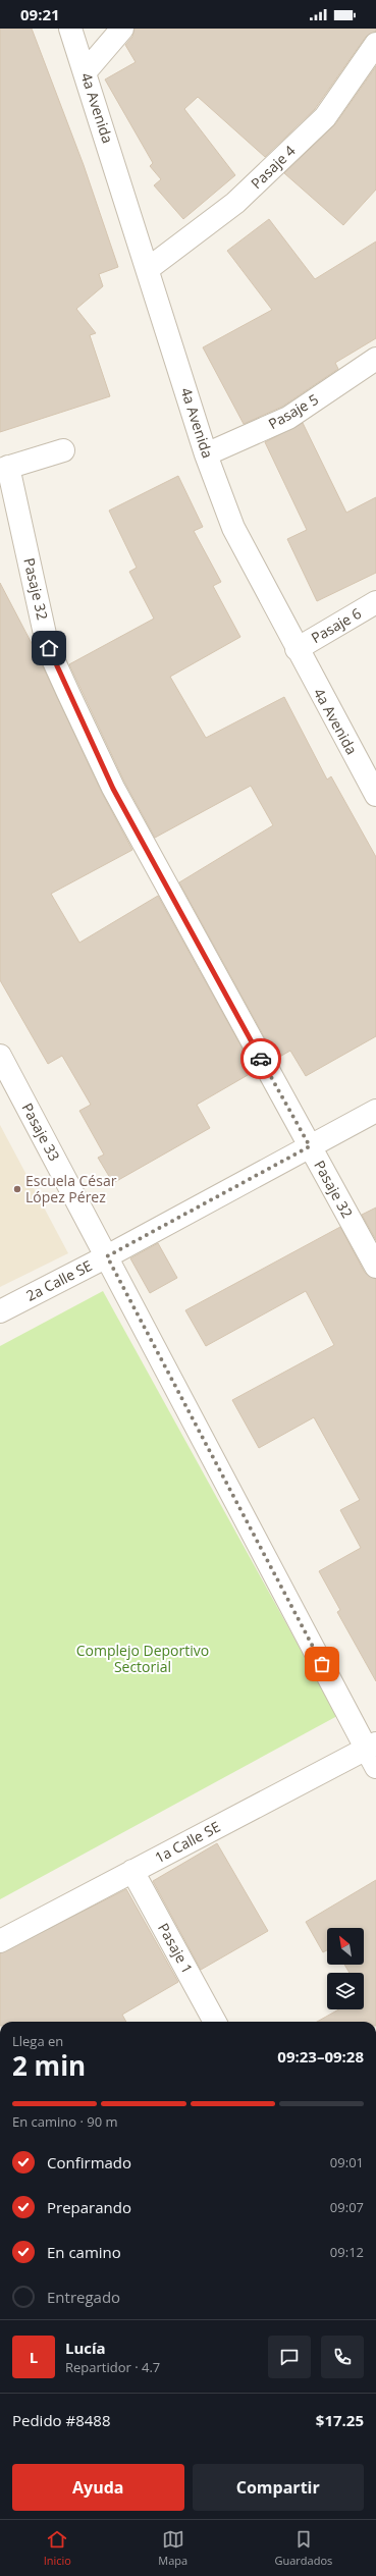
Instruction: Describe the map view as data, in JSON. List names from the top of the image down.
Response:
{
  "streets": {
    "street": [
      "4a Avenida",
      "Pasaje 4",
      "Pasaje 5",
      "Pasaje 32",
      "Pasaje 6",
      "Pasaje 33",
      "2a Calle SE",
      "1a Calle SE",
      "Pasaje 1"
    ]
  },
  "crossings": [
    ["4a Avenida", "Pasaje 4"],
    ["4a Avenida", "Pasaje 5"],
    ["4a Avenida", "Pasaje 6"],
    ["Pasaje 32", "2a Calle SE"],
    ["Pasaje 33", "2a Calle SE"],
    ["Pasaje 33", "1a Calle SE"],
    ["1a Calle SE", "Pasaje 1"]
  ],
  "parks": ["Complejo Deportivo Sectorial"],
  "places": ["Escuela César López Pérez"],
  "north": "top left",
  "page": {
    "status": "09:21",
    "heading": ["2 min", "Llega en", "09:23–09:28"],
    "panel": [
      "Lucía",
      "Repartidor · 4.7",
      "Pedido #8488",
      "$17.25"
    ],
    "bar": "En camino · 90 m",
    "list": [
      ["Confirmado", "09:01"],
      ["Preparando", "09:07"],
      ["En camino", "09:12"],
      "Entregado"
    ],
    "round": "L",
    "buttons": ["Ayuda", "Compartir"],
    "tabs": ["Inicio", "Mapa", "Guardados"]
  }
}
